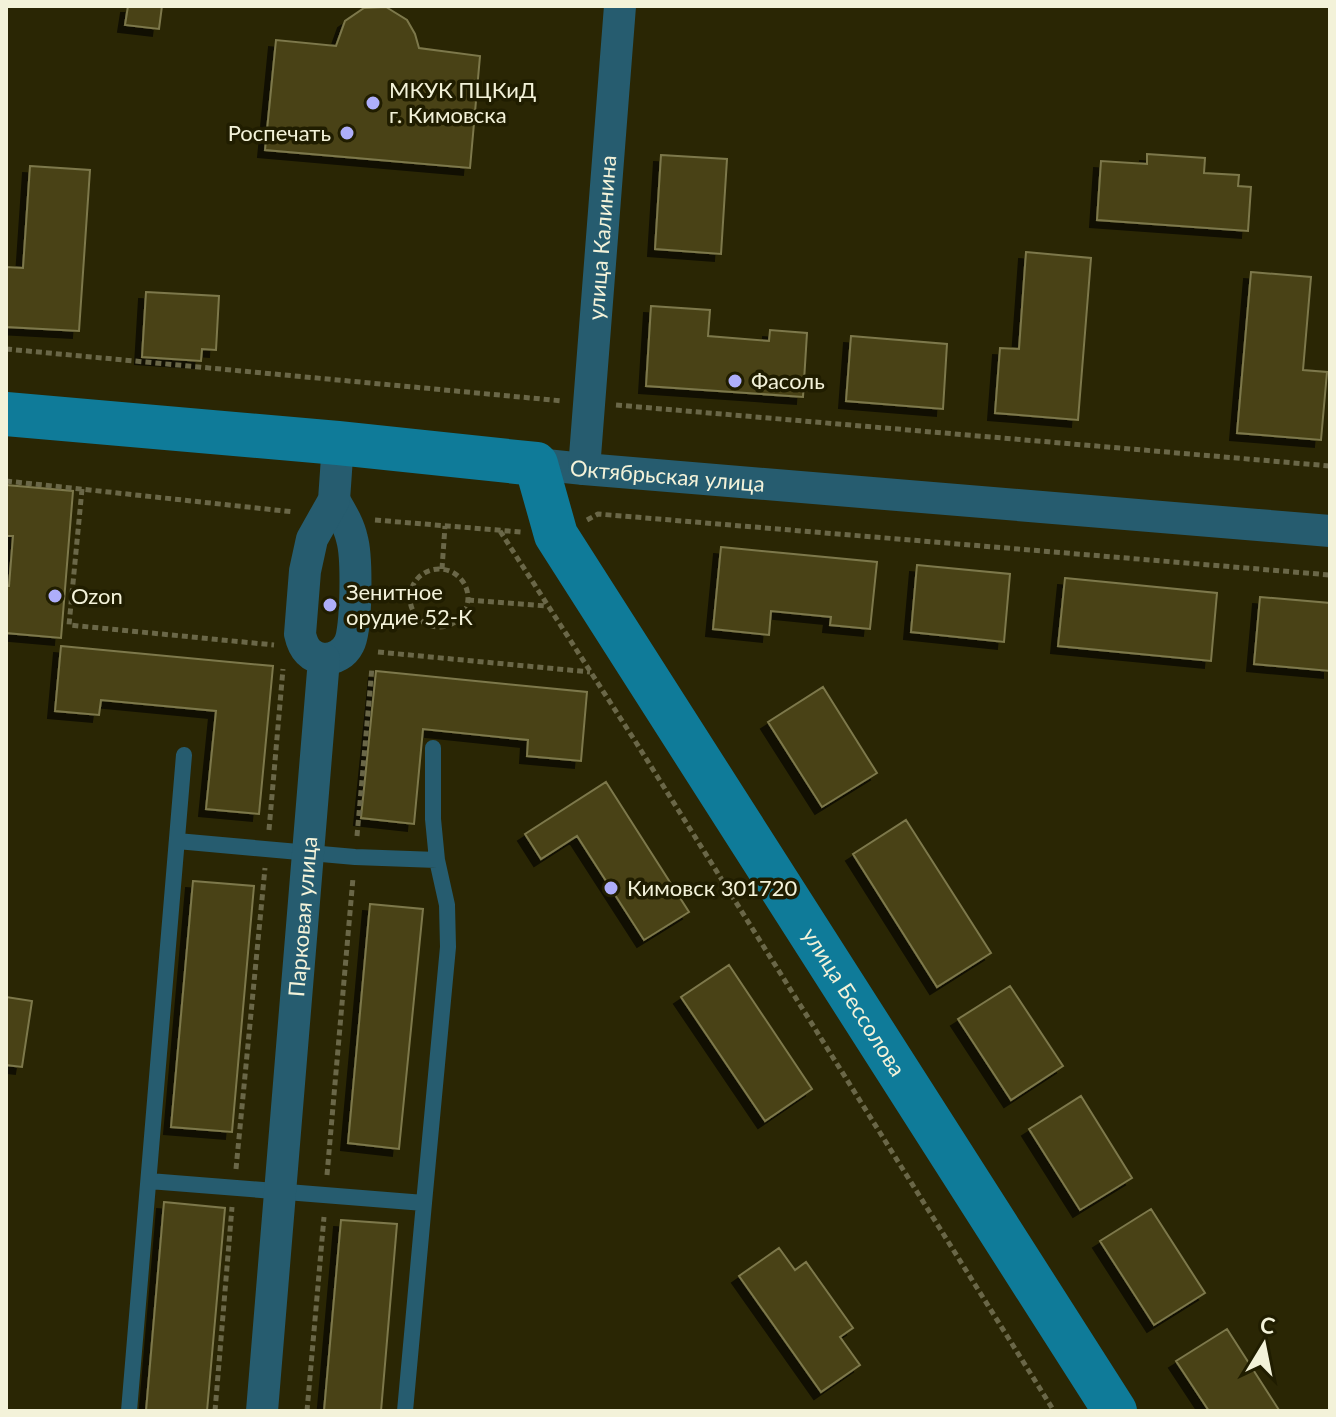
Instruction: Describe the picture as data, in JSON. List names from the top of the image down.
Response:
{
  "streets": {
    "main road": ["Октябрьская улица", "улица Бессолова"],
    "street": ["улица Калинина", "Парковая улица"]
  },
  "crossings": [
    ["улица Калинина", "Октябрьская улица"],
    ["Октябрьская улица", "улица Бессолова"]
  ],
  "places": [
    "МКУК ПЦКиД г. Кимовска",
    "Роспечать",
    "Фасоль",
    "Ozon",
    "Зенитное орудие 52-К",
    "Кимовск 301720"
  ],
  "north": "top"
}
